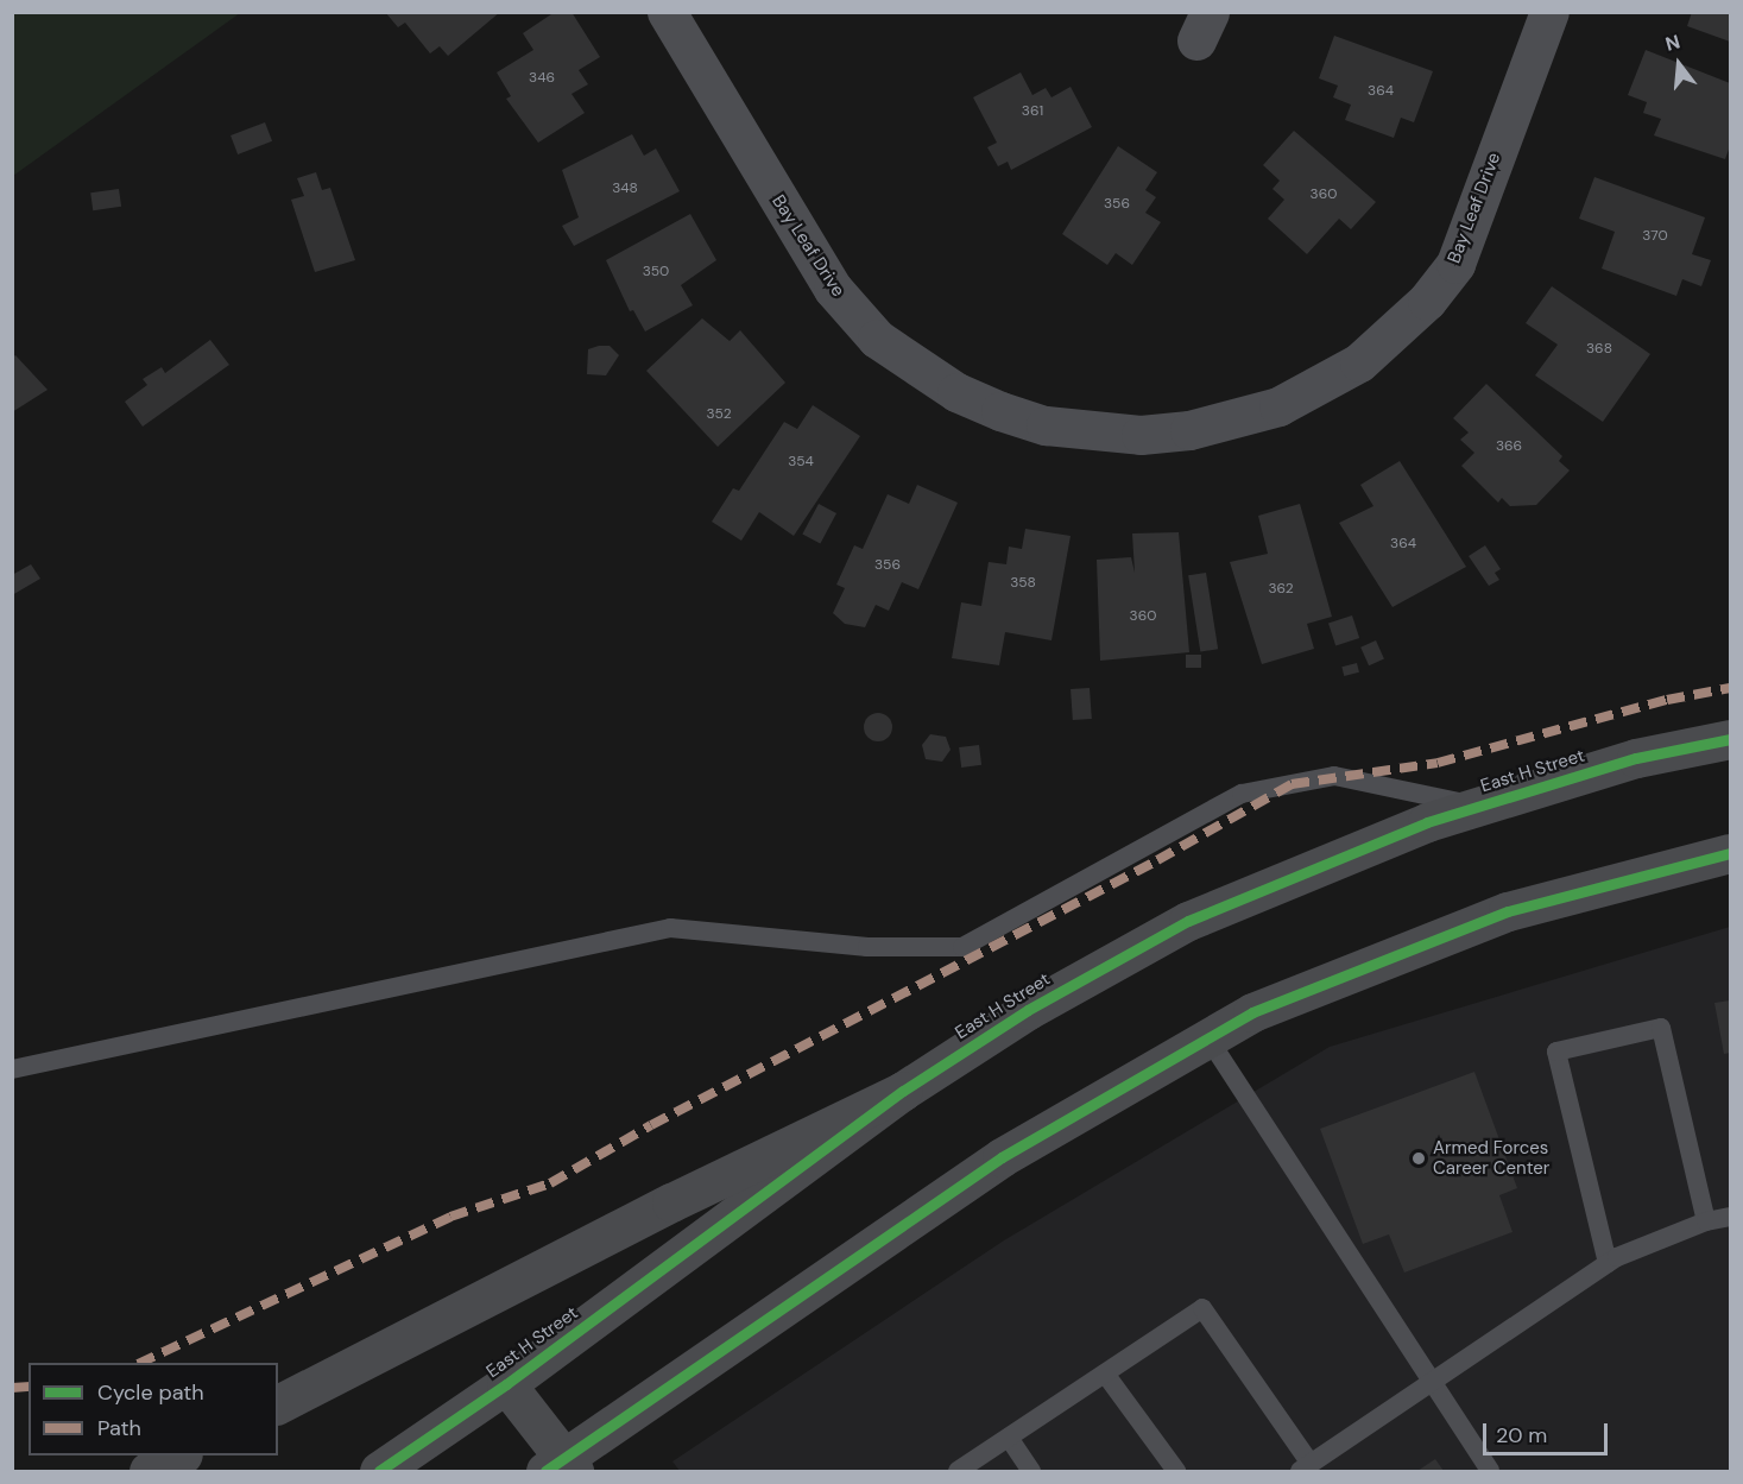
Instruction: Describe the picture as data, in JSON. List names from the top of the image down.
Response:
{
  "streets": {
    "main road": ["East H Street"],
    "street": ["Bay Leaf Drive"]
  },
  "places": ["Armed Forces Career Center"],
  "house_numbers": [
    "346",
    "364",
    "361",
    "348",
    "360",
    "356",
    "370",
    "350",
    "368",
    "352",
    "366",
    "354",
    "364",
    "356",
    "358",
    "362",
    "360"
  ],
  "legend": ["Cycle path", "Path"],
  "scale_bar": "20 m",
  "north": "top"
}
